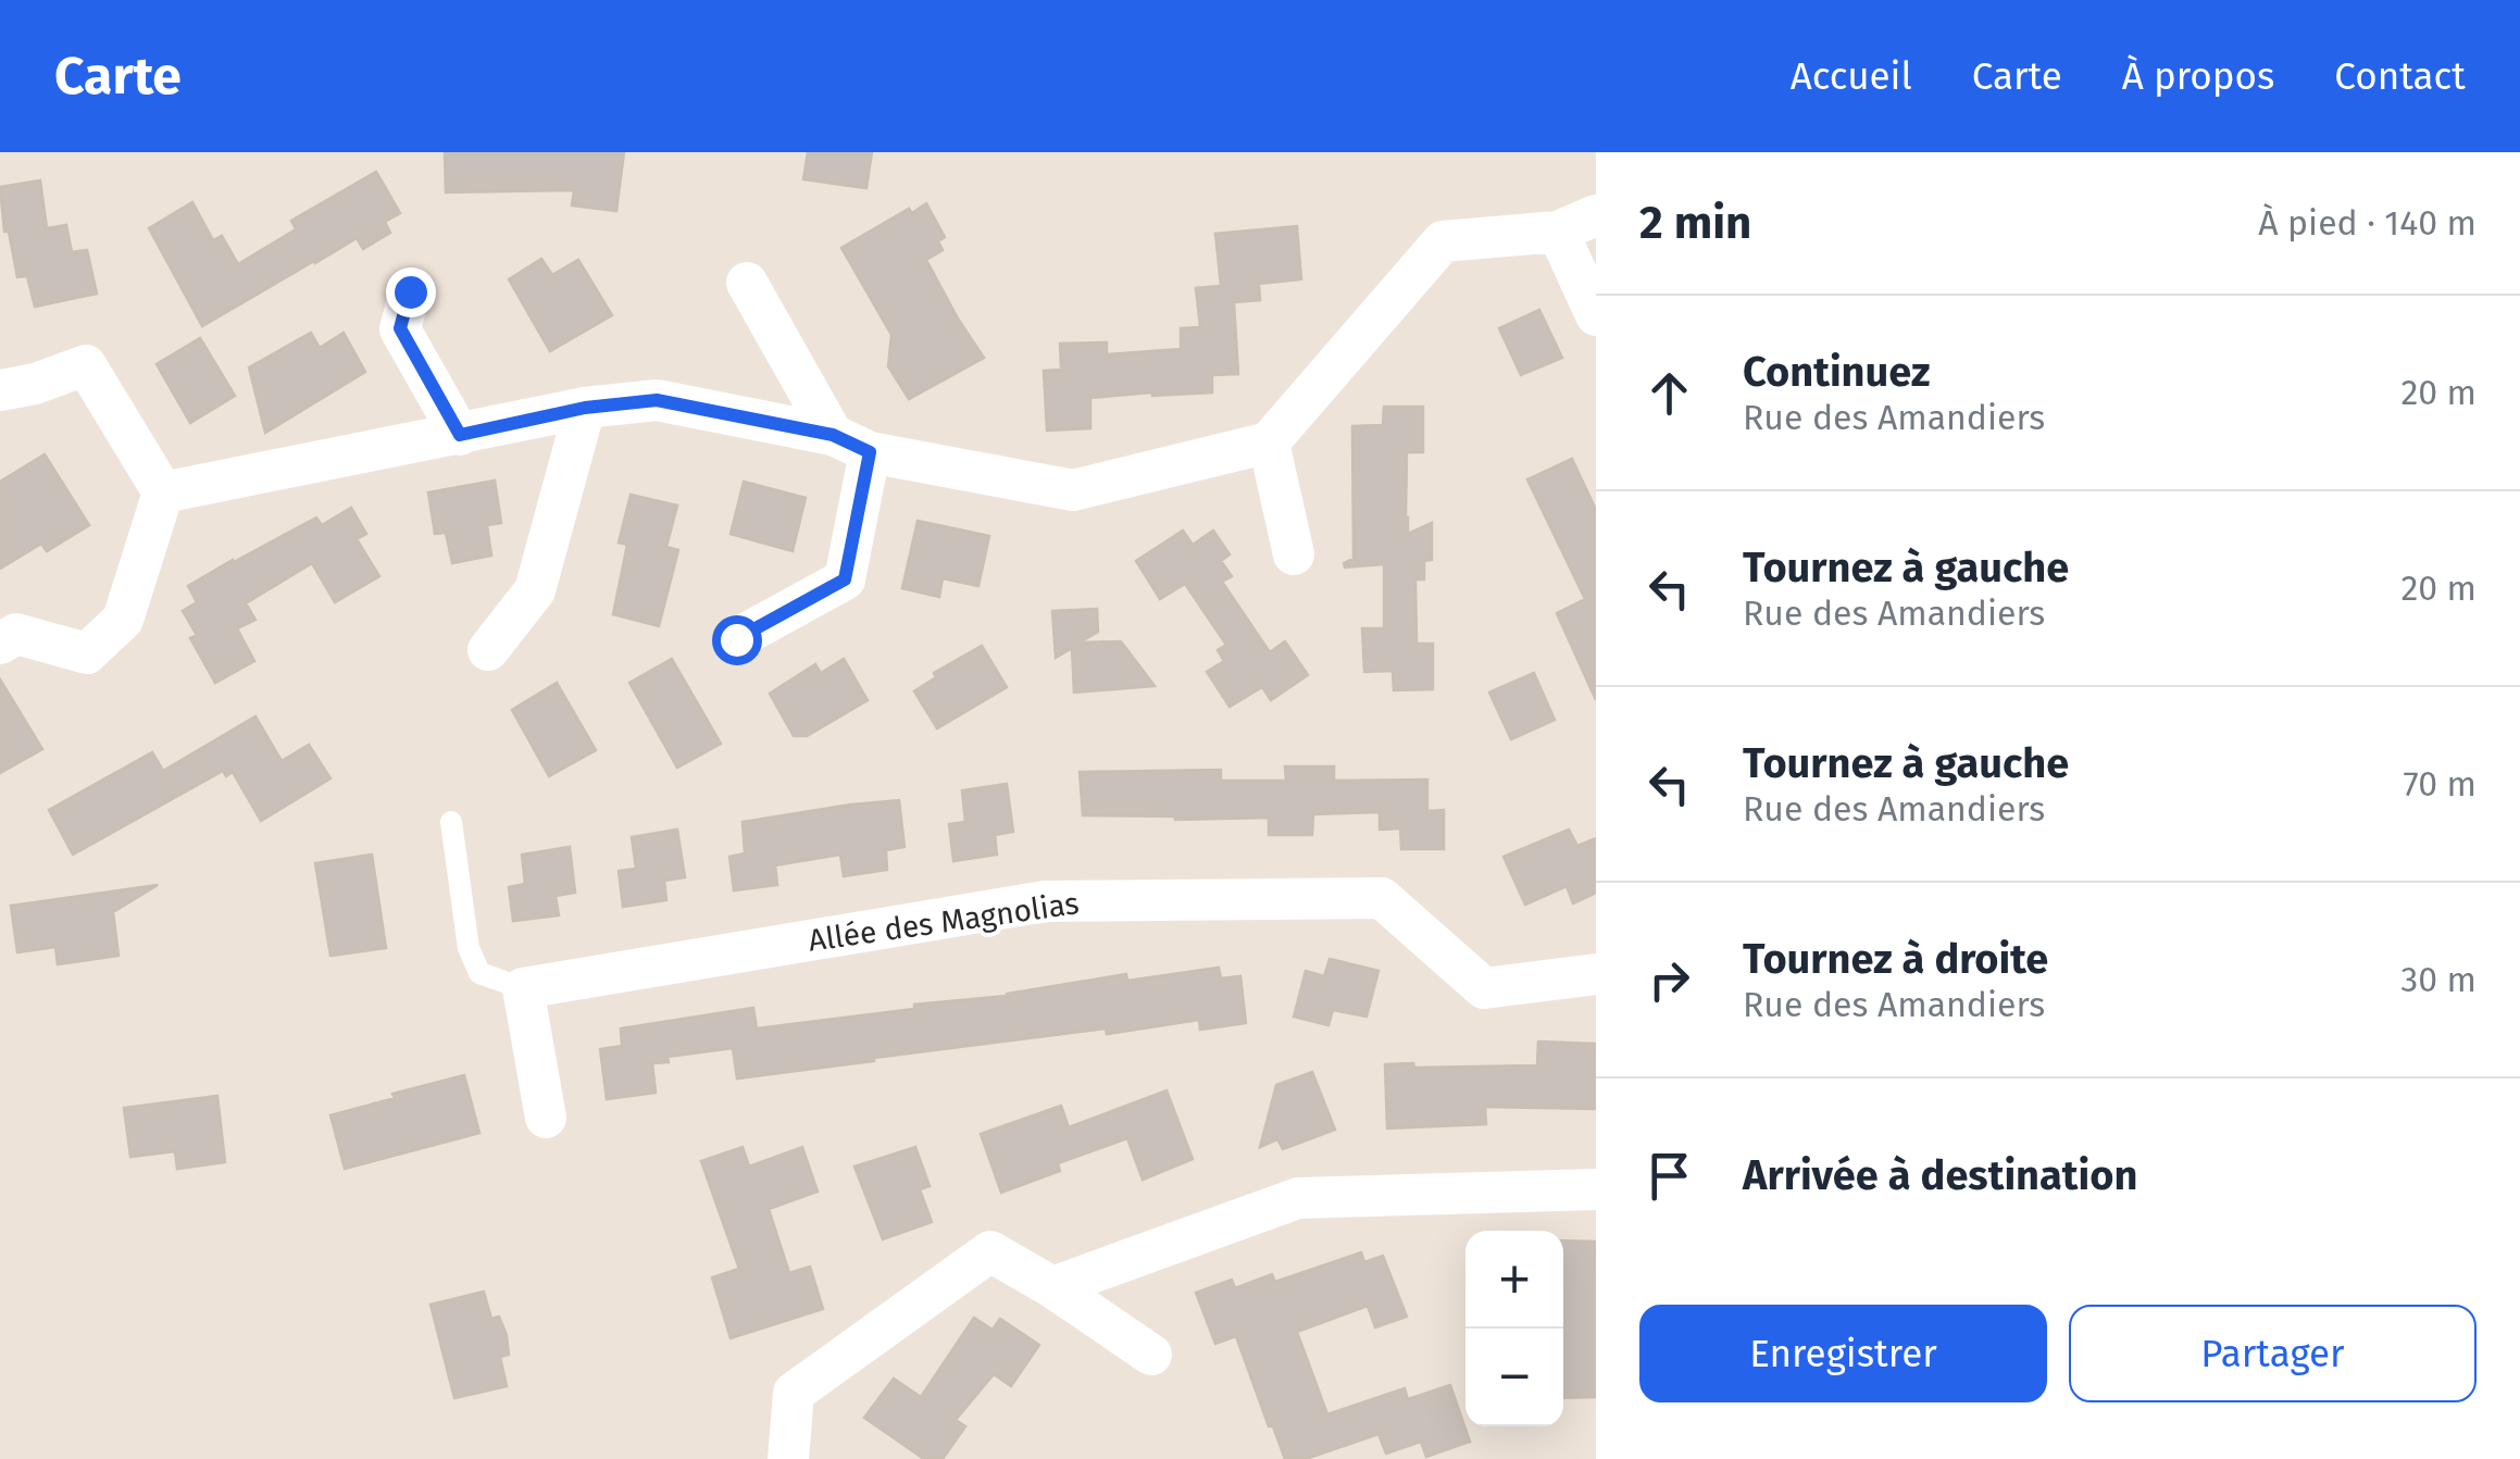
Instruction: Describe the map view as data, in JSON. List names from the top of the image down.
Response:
{
  "streets": {
    "street": ["Allée des Magnolias"]
  },
  "page": {
    "header": "Carte",
    "nav": [
      "Accueil",
      "Carte",
      "À propos",
      "Contact"
    ],
    "heading": ["2 min", "À pied · 140 m"],
    "list": [
      ["Continuez", "Rue des Amandiers", "20 m"],
      ["Tournez à gauche", "Rue des Amandiers", "20 m"],
      ["Tournez à gauche", "Rue des Amandiers", "70 m"],
      ["Tournez à droite", "Rue des Amandiers", "30 m"],
      "Arrivée à destination"
    ],
    "map_buttons": ["+", "−"],
    "buttons": ["Enregistrer", "Partager"]
  }
}
